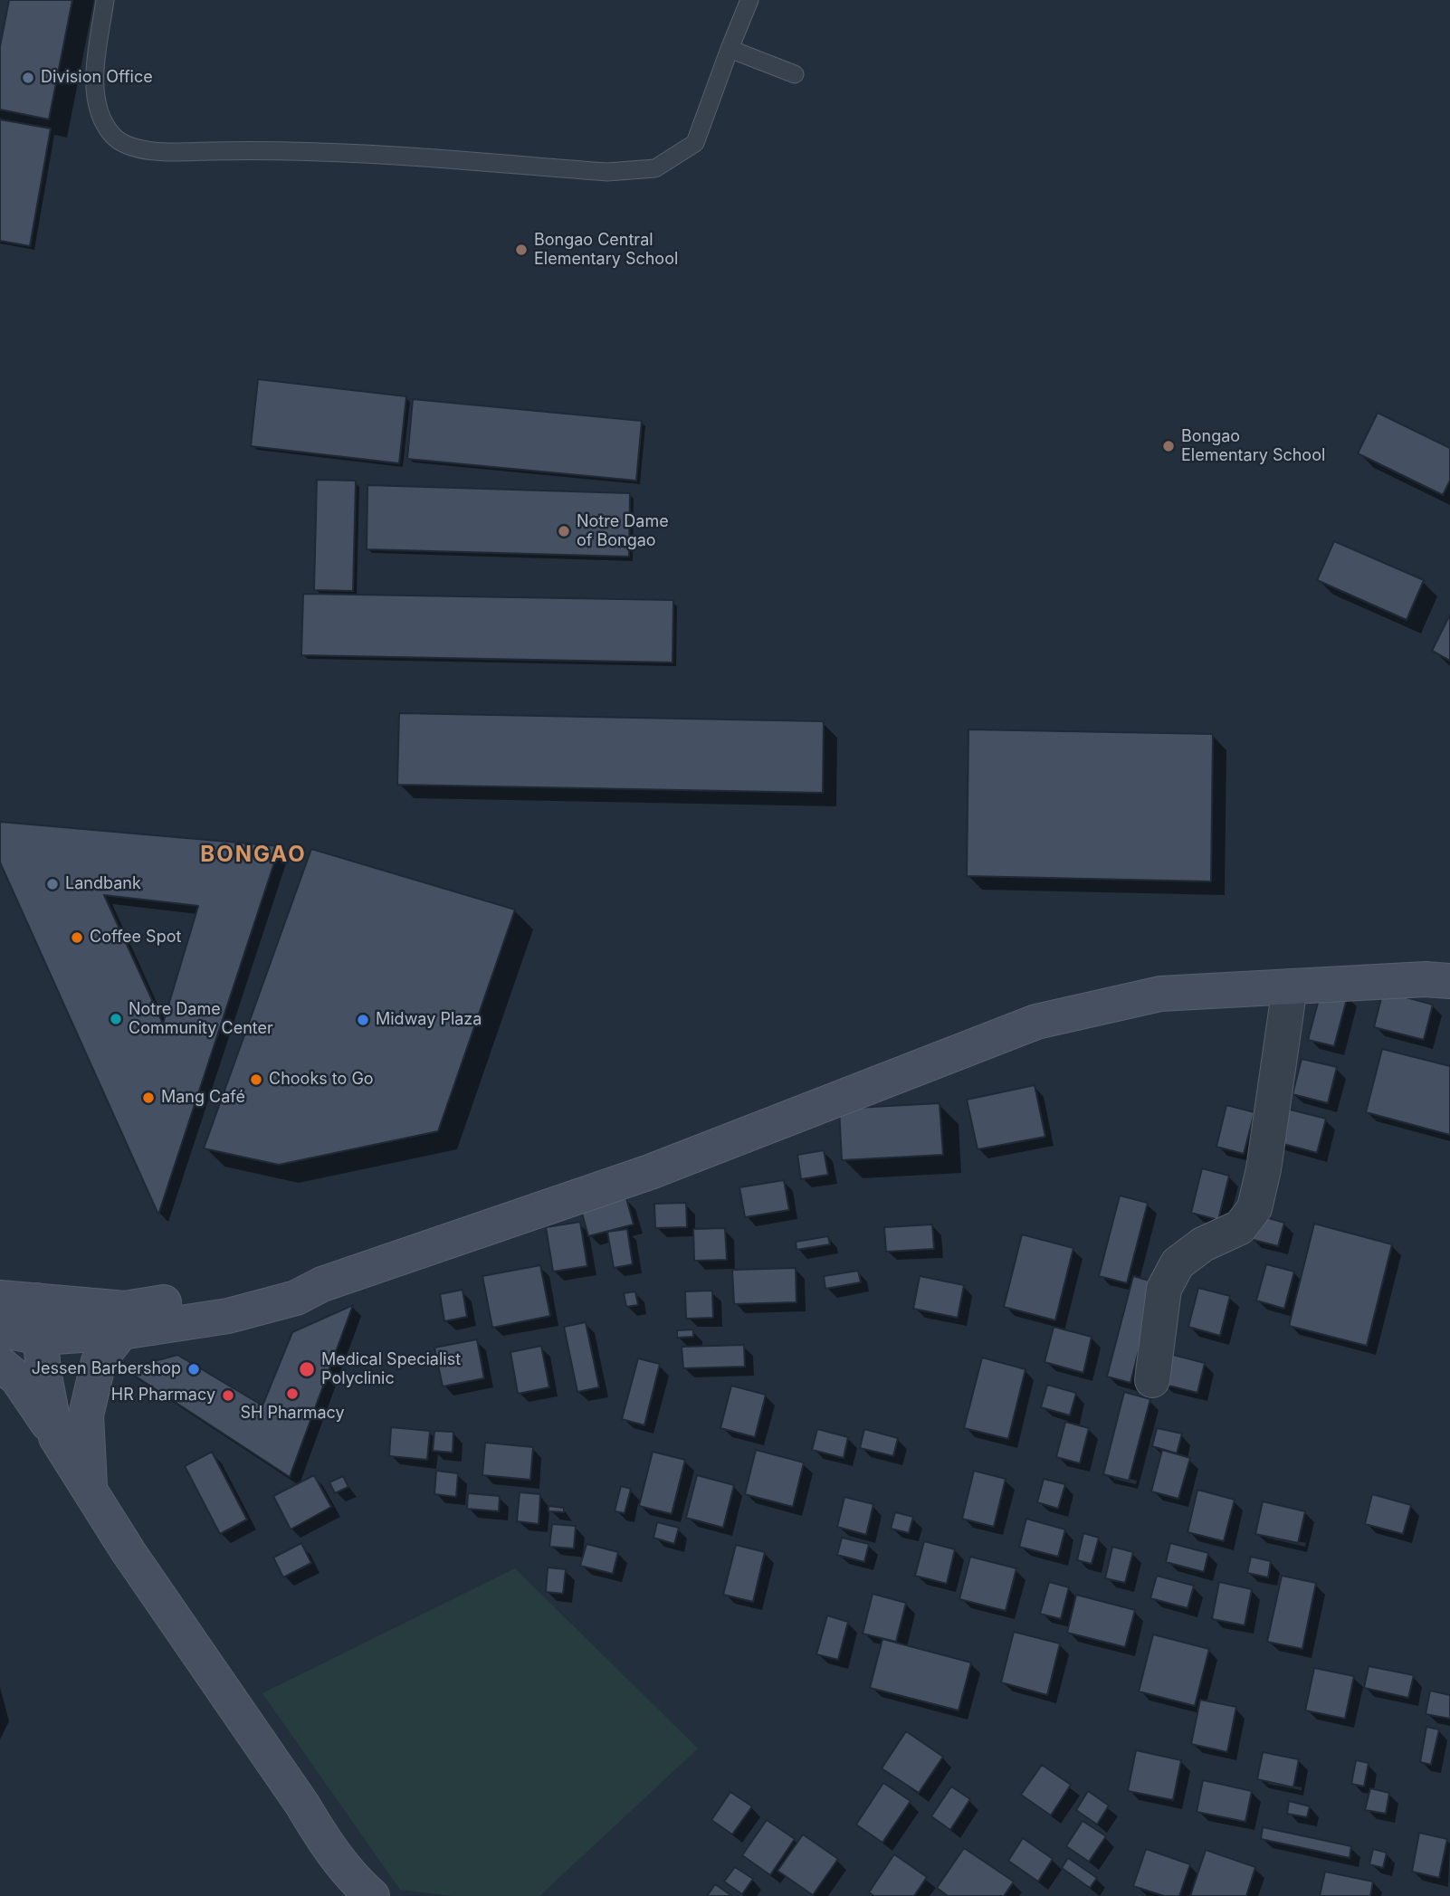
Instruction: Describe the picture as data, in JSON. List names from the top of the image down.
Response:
{
  "districts": ["BONGAO"],
  "places": [
    "Division Office",
    "Bongao Central Elementary School",
    "Bongao Elementary School",
    "Notre Dame of Bongao",
    "Landbank",
    "Coffee Spot",
    "Notre Dame Community Center",
    "Midway Plaza",
    "Chooks to Go",
    "Mang Café",
    "Jessen Barbershop",
    "Medical Specialist Polyclinic",
    "SH Pharmacy",
    "HR Pharmacy"
  ]
}
